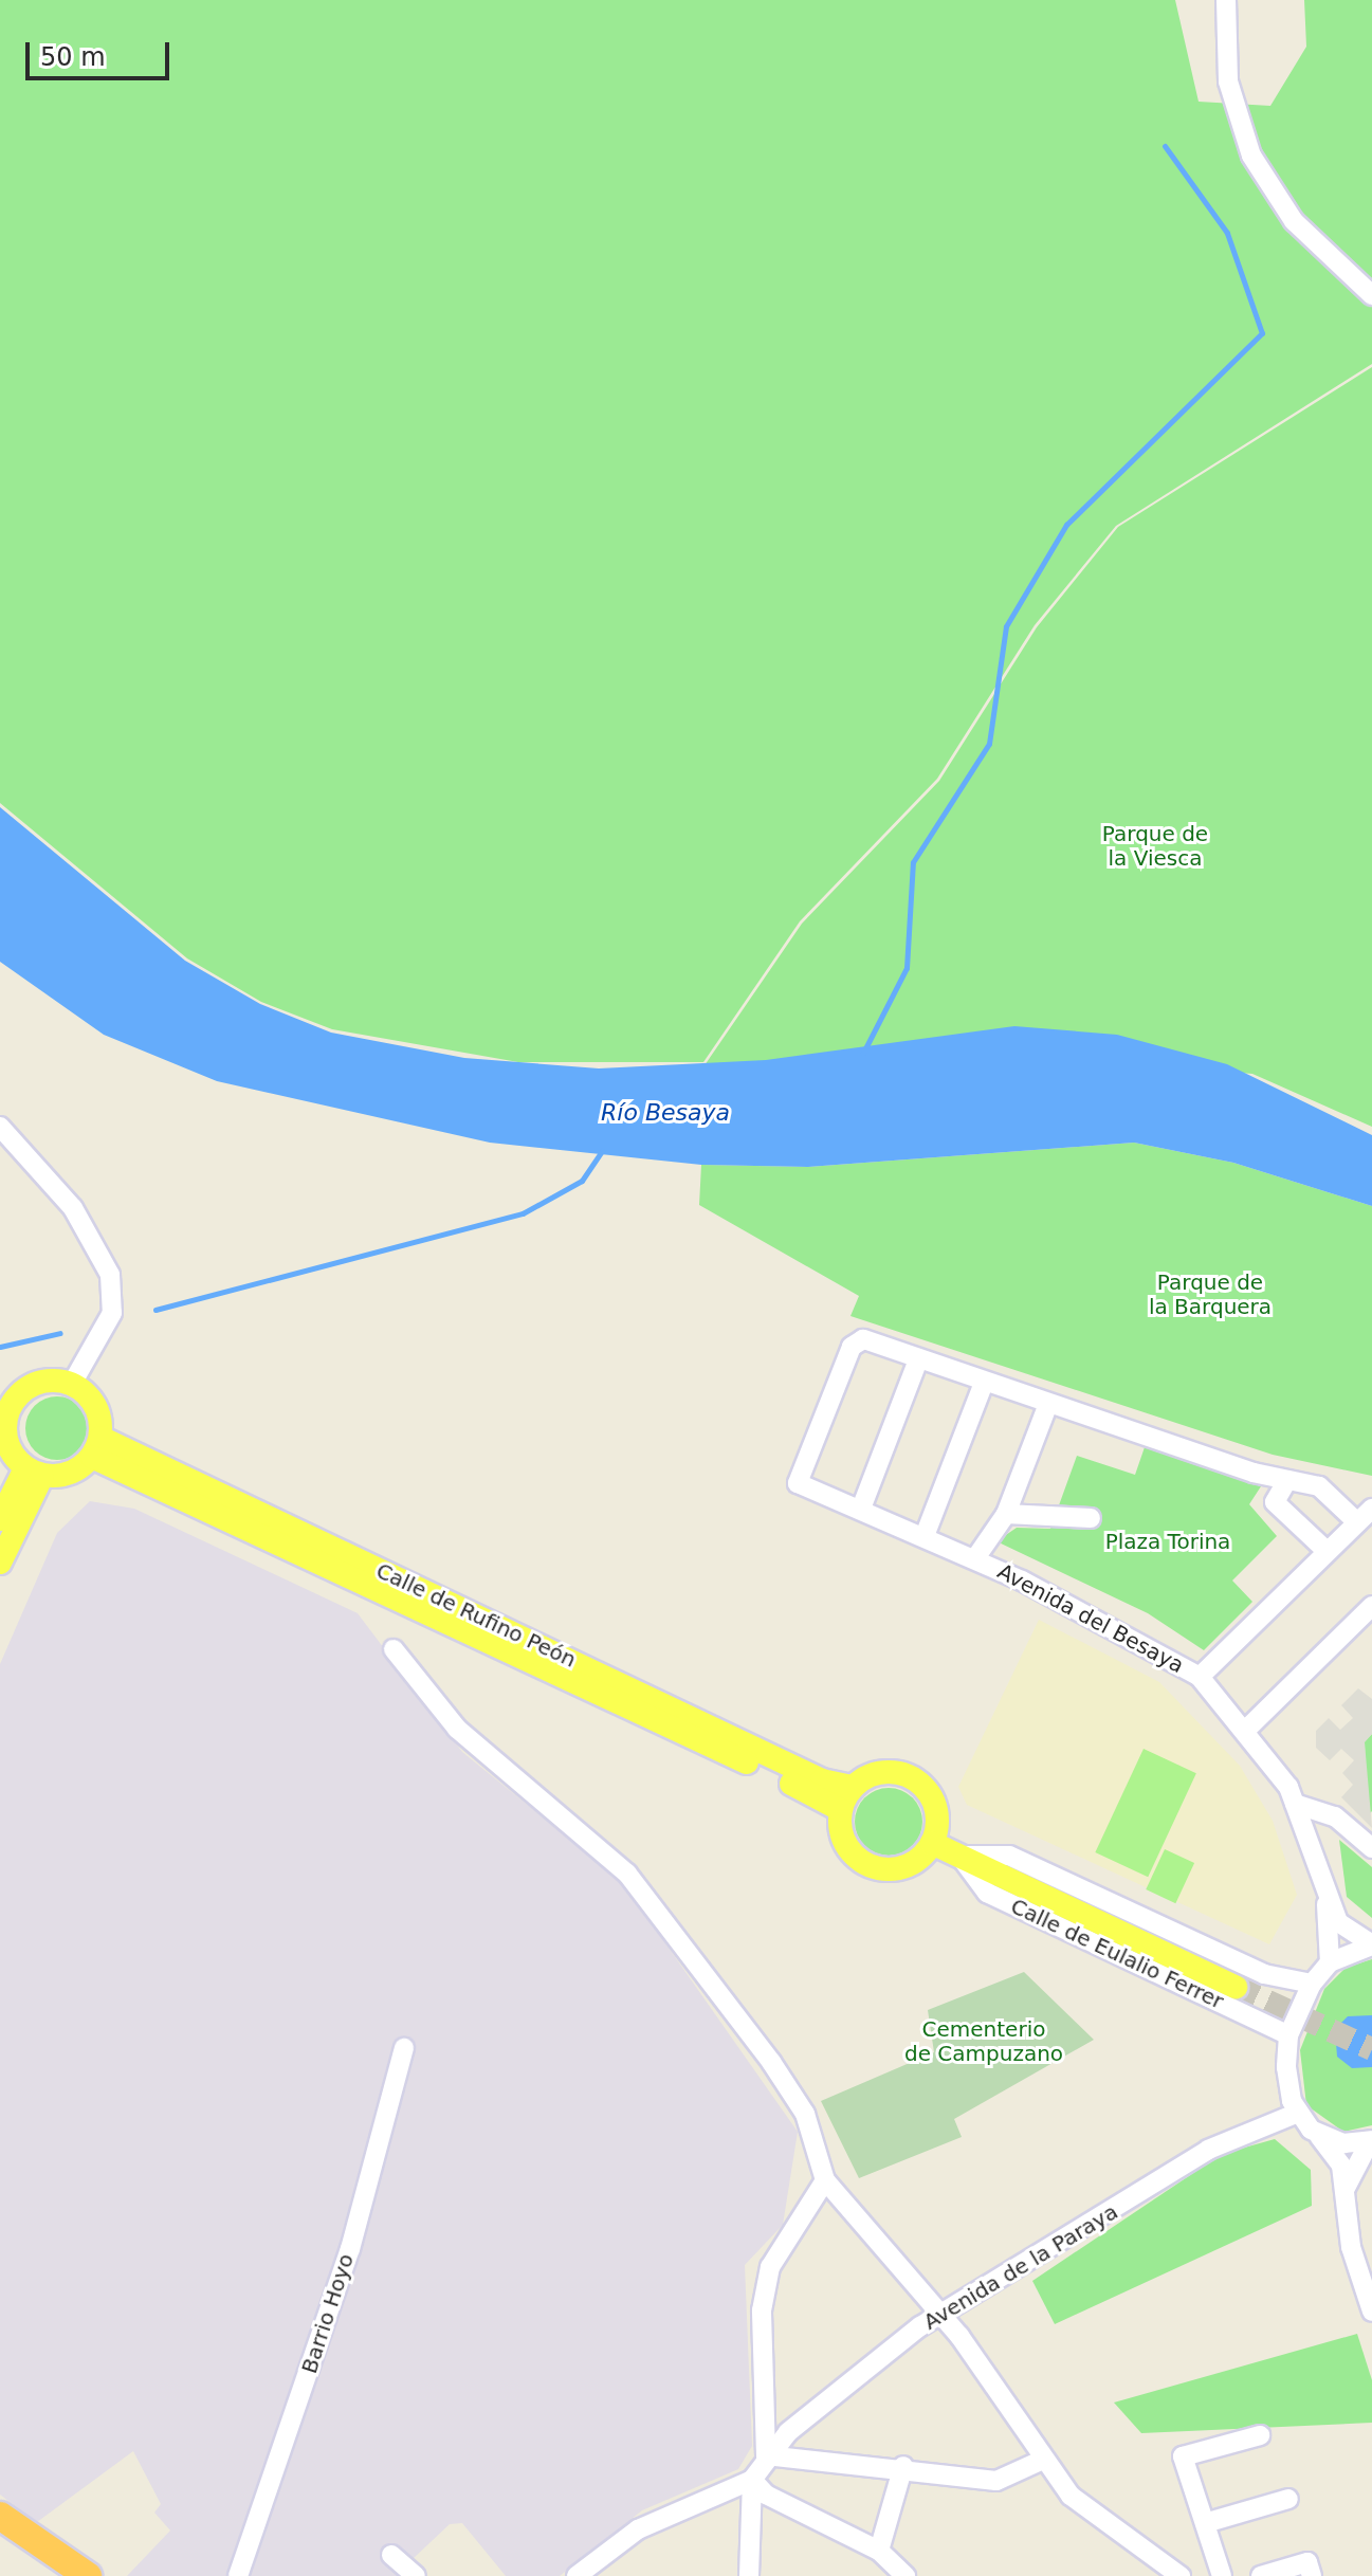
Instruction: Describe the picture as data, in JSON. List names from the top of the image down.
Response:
{
  "streets": {
    "main road": ["Calle de Rufino Peón", "Calle de Eulalio Ferrer"],
    "street": ["Avenida del Besaya", "Avenida de la Paraya", "Barrio Hoyo"]
  },
  "crossings": [
    ["Calle de Rufino Peón", "Calle de Eulalio Ferrer"]
  ],
  "water": ["Río Besaya"],
  "parks": [
    "Parque de la Viesca",
    "Parque de la Barquera",
    "Plaza Torina",
    "Cementerio de Campuzano"
  ],
  "scale_bar": "50 m"
}
